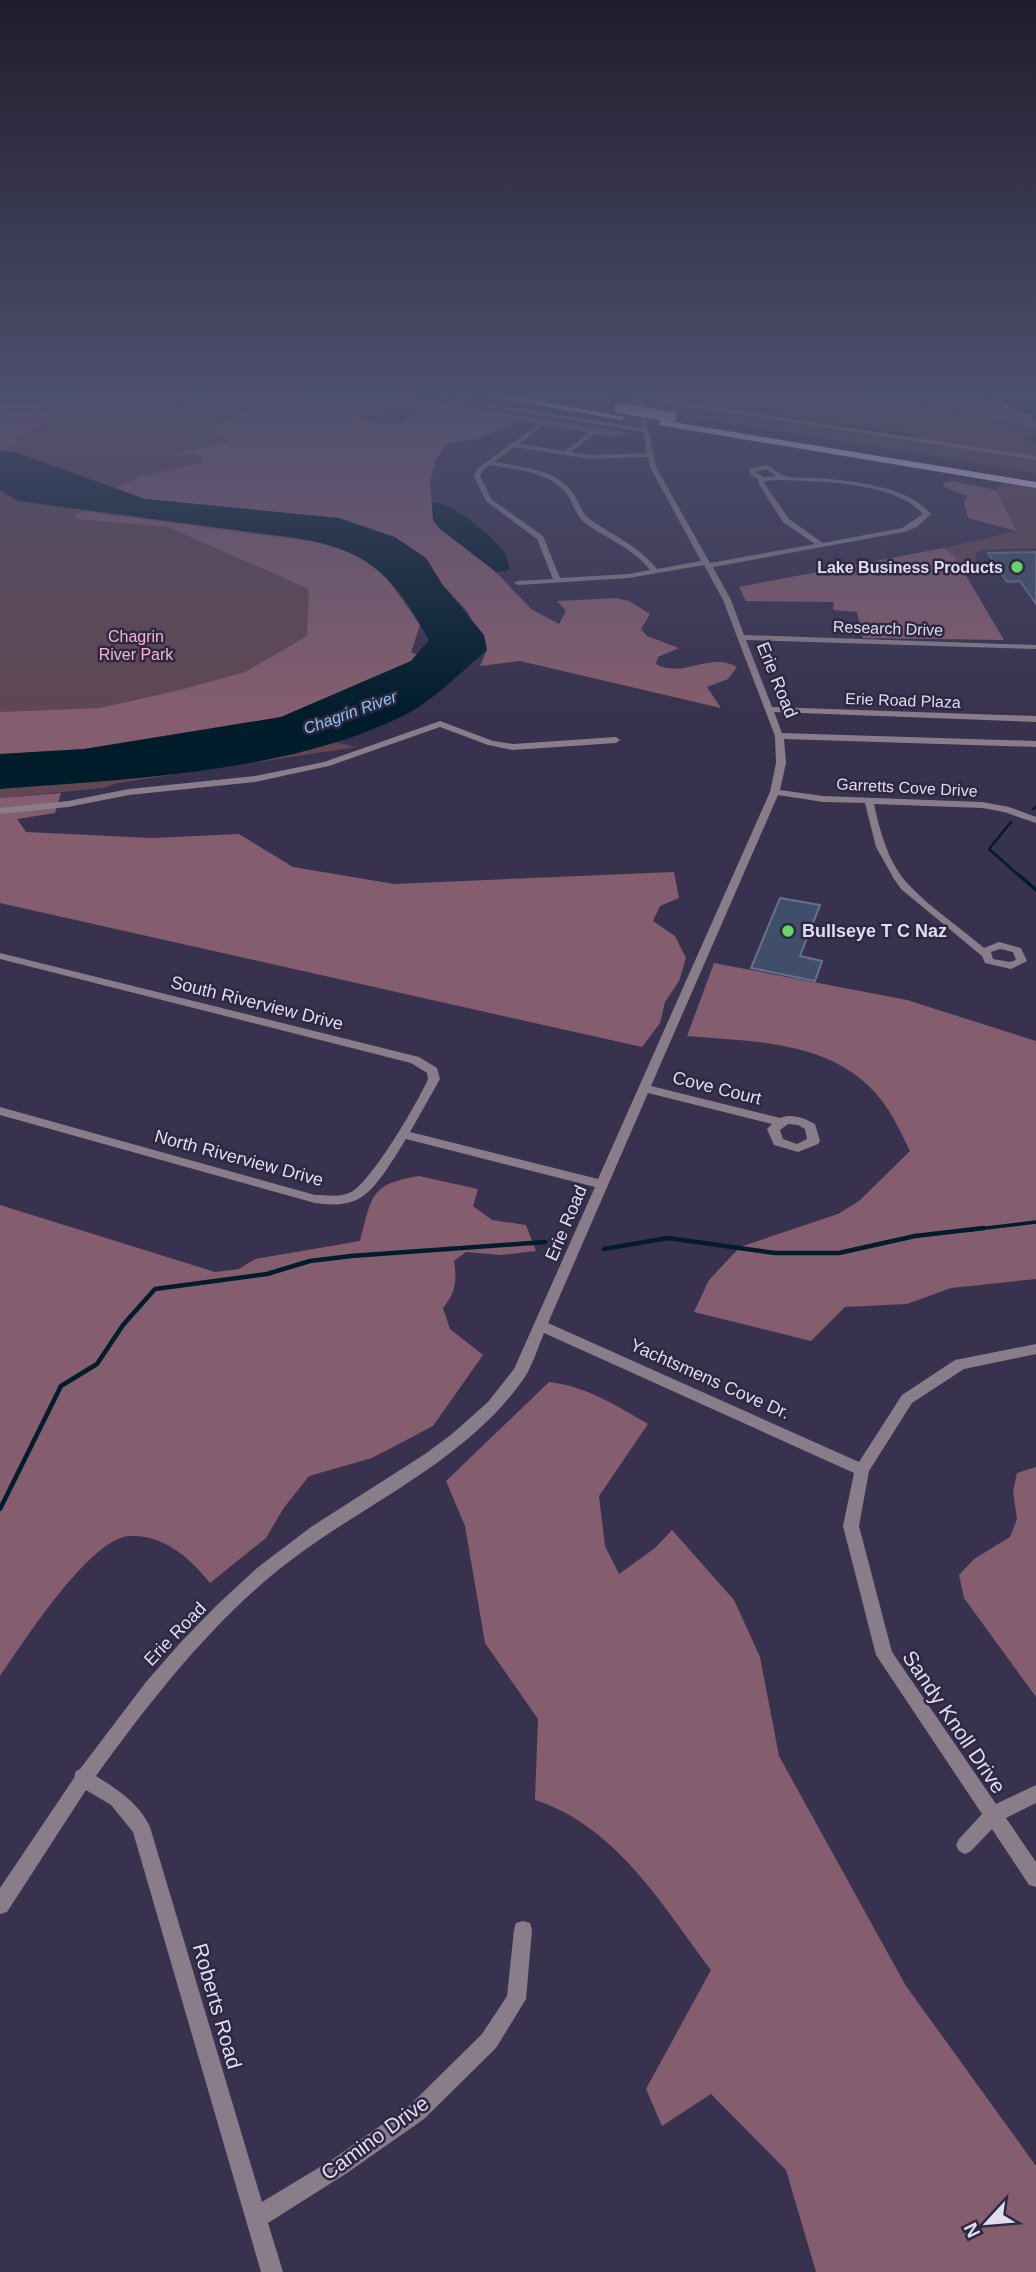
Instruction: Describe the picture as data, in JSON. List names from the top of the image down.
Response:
{
  "streets": {
    "street": [
      "Research Drive",
      "Erie Road",
      "Erie Road Plaza",
      "Garretts Cove Drive",
      "South Riverview Drive",
      "Cove Court",
      "North Riverview Drive",
      "Yachtsmens Cove Dr.",
      "Sandy Knoll Drive",
      "Roberts Road",
      "Camino Drive"
    ]
  },
  "crossings": [
    ["Research Drive", "Erie Road"],
    ["Erie Road", "Erie Road Plaza"],
    ["Erie Road", "Garretts Cove Drive"],
    ["Erie Road", "Cove Court"],
    ["Erie Road", "Yachtsmens Cove Dr."],
    ["Erie Road", "Roberts Road"],
    ["South Riverview Drive", "North Riverview Drive"],
    ["Yachtsmens Cove Dr.", "Sandy Knoll Drive"],
    ["Roberts Road", "Camino Drive"]
  ],
  "water": ["Chagrin River"],
  "parks": ["Chagrin River Park"],
  "places": ["Lake Business Products", "Bullseye T C Naz"],
  "north": "bottom left"
}
